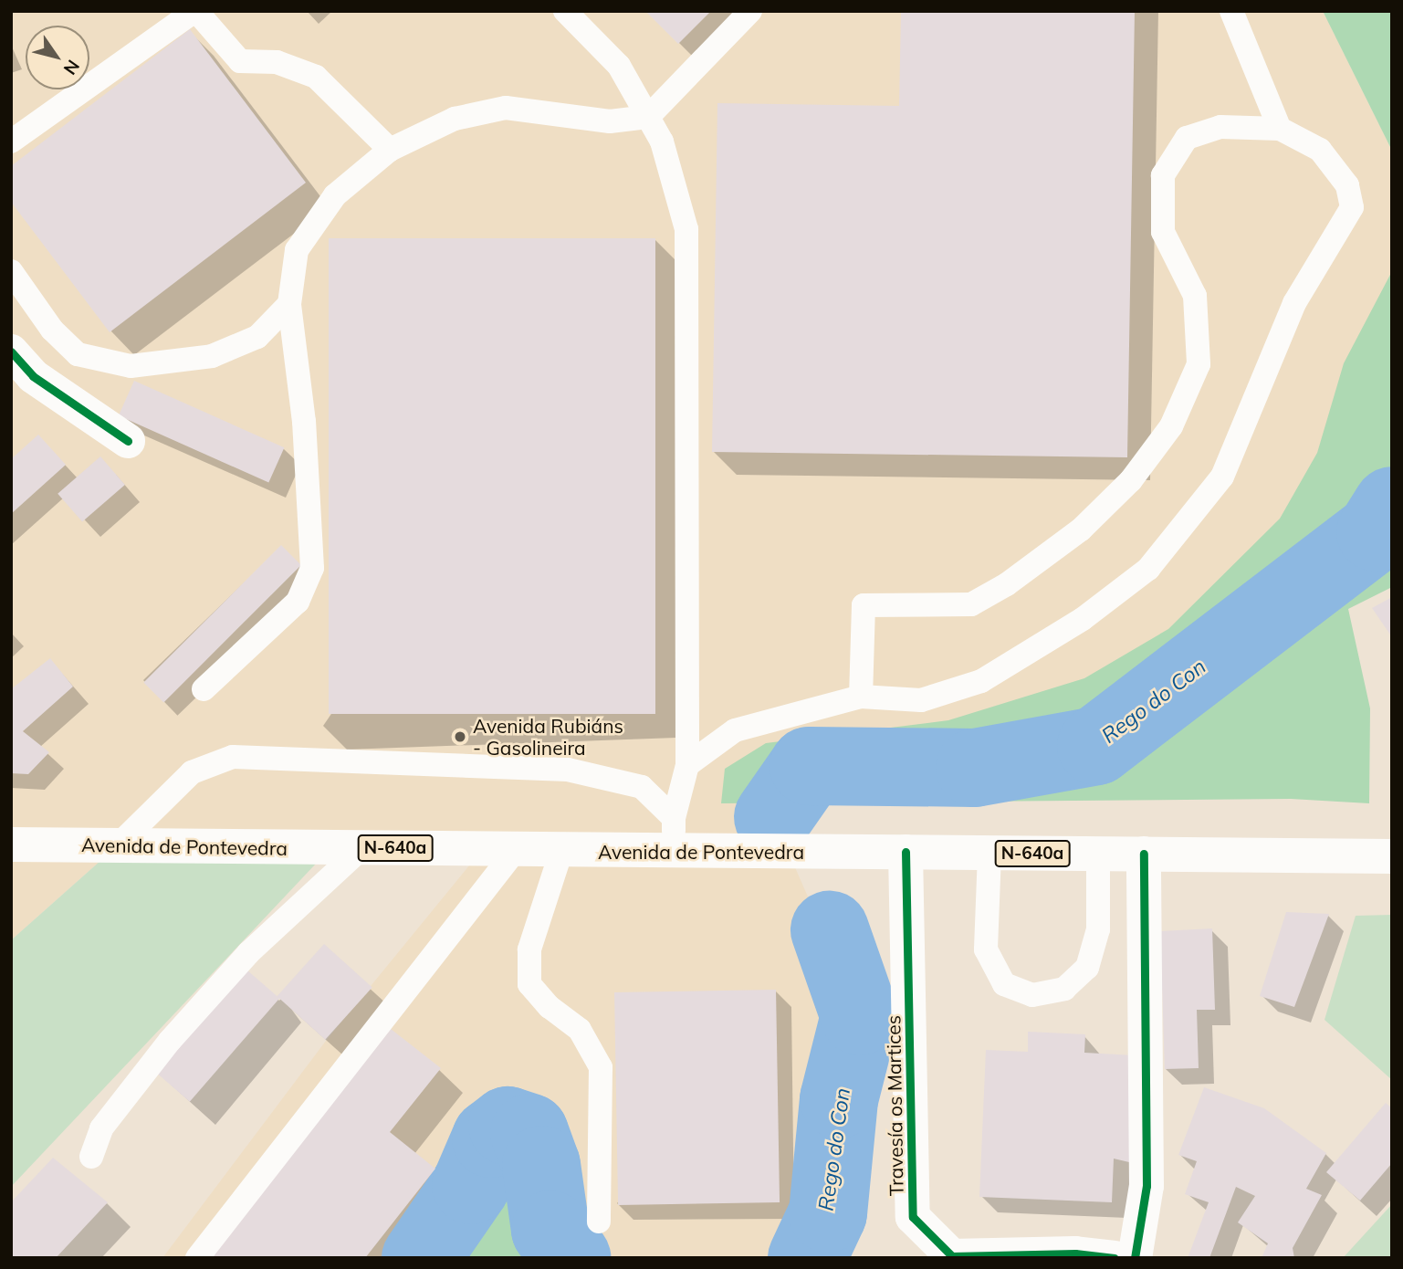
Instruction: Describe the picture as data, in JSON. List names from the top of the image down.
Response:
{
  "streets": {
    "main road": ["Avenida de Pontevedra", "N-640a", "Travesía os Martices"]
  },
  "crossings": [
    ["Avenida de Pontevedra", "Travesía os Martices"]
  ],
  "water": ["Rego do Con"],
  "places": ["Avenida Rubiáns - Gasolineira"],
  "north": "bottom right"
}
